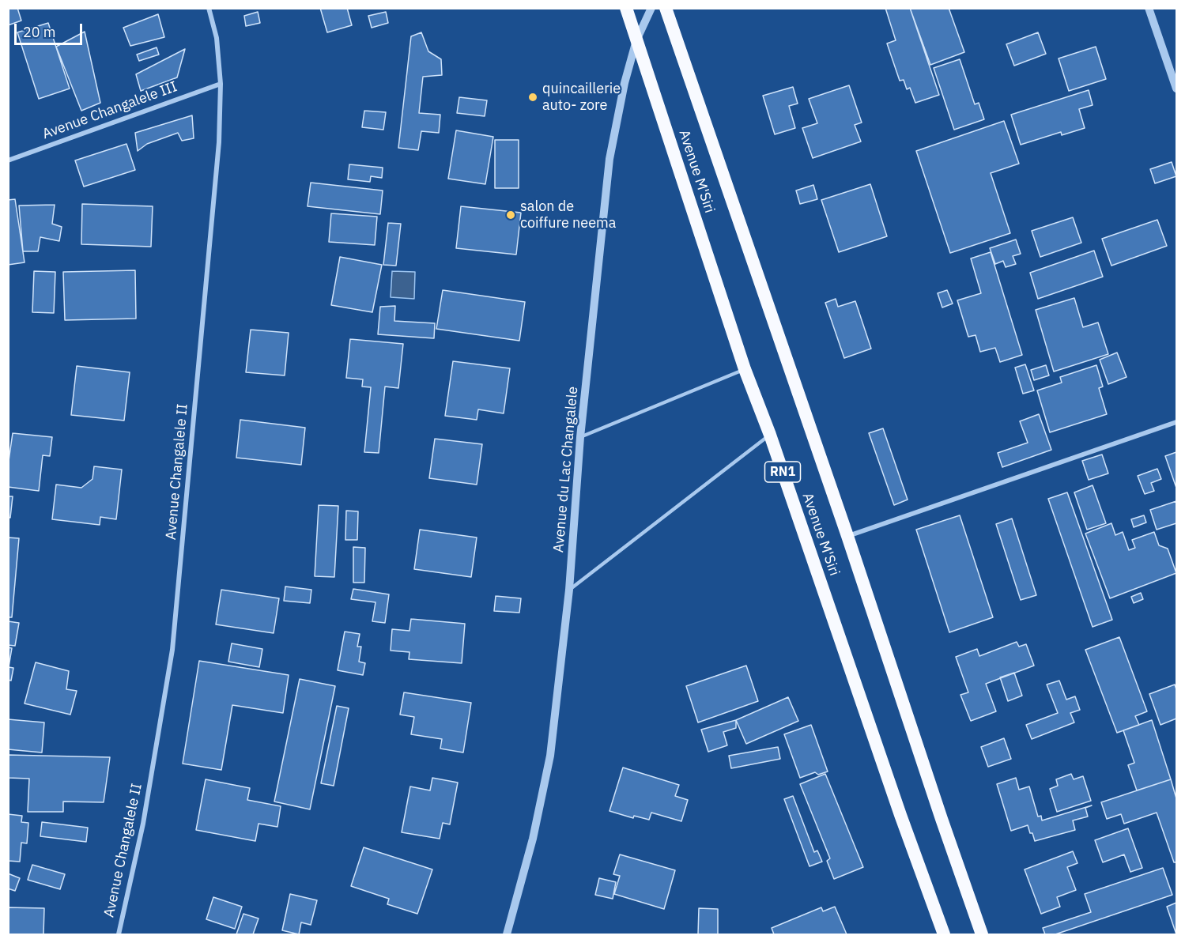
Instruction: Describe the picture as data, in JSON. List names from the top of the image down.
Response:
{
  "streets": {
    "highway": ["Avenue M'Siri", "RN1"],
    "street": ["Avenue Changalele III", "Avenue du Lac Changalele", "Avenue Changalele II"]
  },
  "crossings": [
    ["Avenue Changalele III", "Avenue Changalele II"],
    ["Avenue M'Siri", "Avenue du Lac Changalele"]
  ],
  "places": ["quincaillerie auto- zore", "salon de coiffure neema"],
  "scale_bar": "20 m"
}
